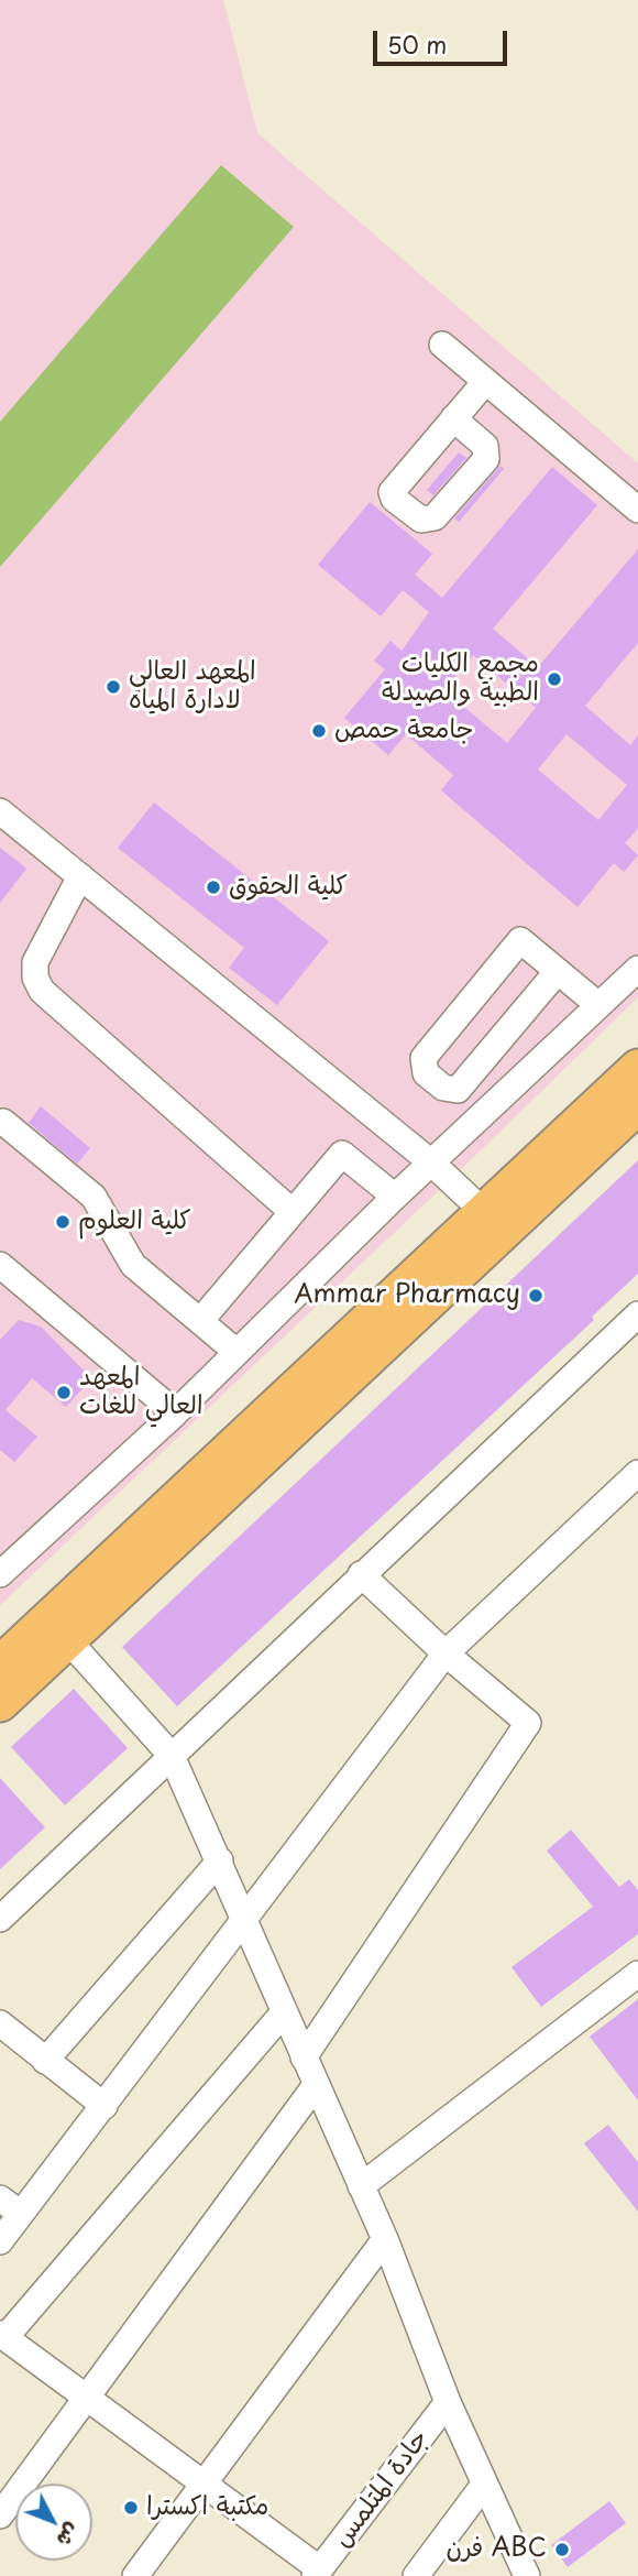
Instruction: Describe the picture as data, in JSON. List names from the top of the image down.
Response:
{
  "streets": {
    "street": ["جادة المتلمس"]
  },
  "places": [
    "مجمع الكليات الطبية والصيدلة",
    "المعهد العالي لادارة المياه",
    "جامعة حمص",
    "كلية الحقوق",
    "كلية العلوم",
    "Ammar Pharmacy",
    "المعهد العالي للغات",
    "مكتبة اكسترا",
    "فرن ABC"
  ],
  "scale_bar": "50 m",
  "north": "bottom right"
}
